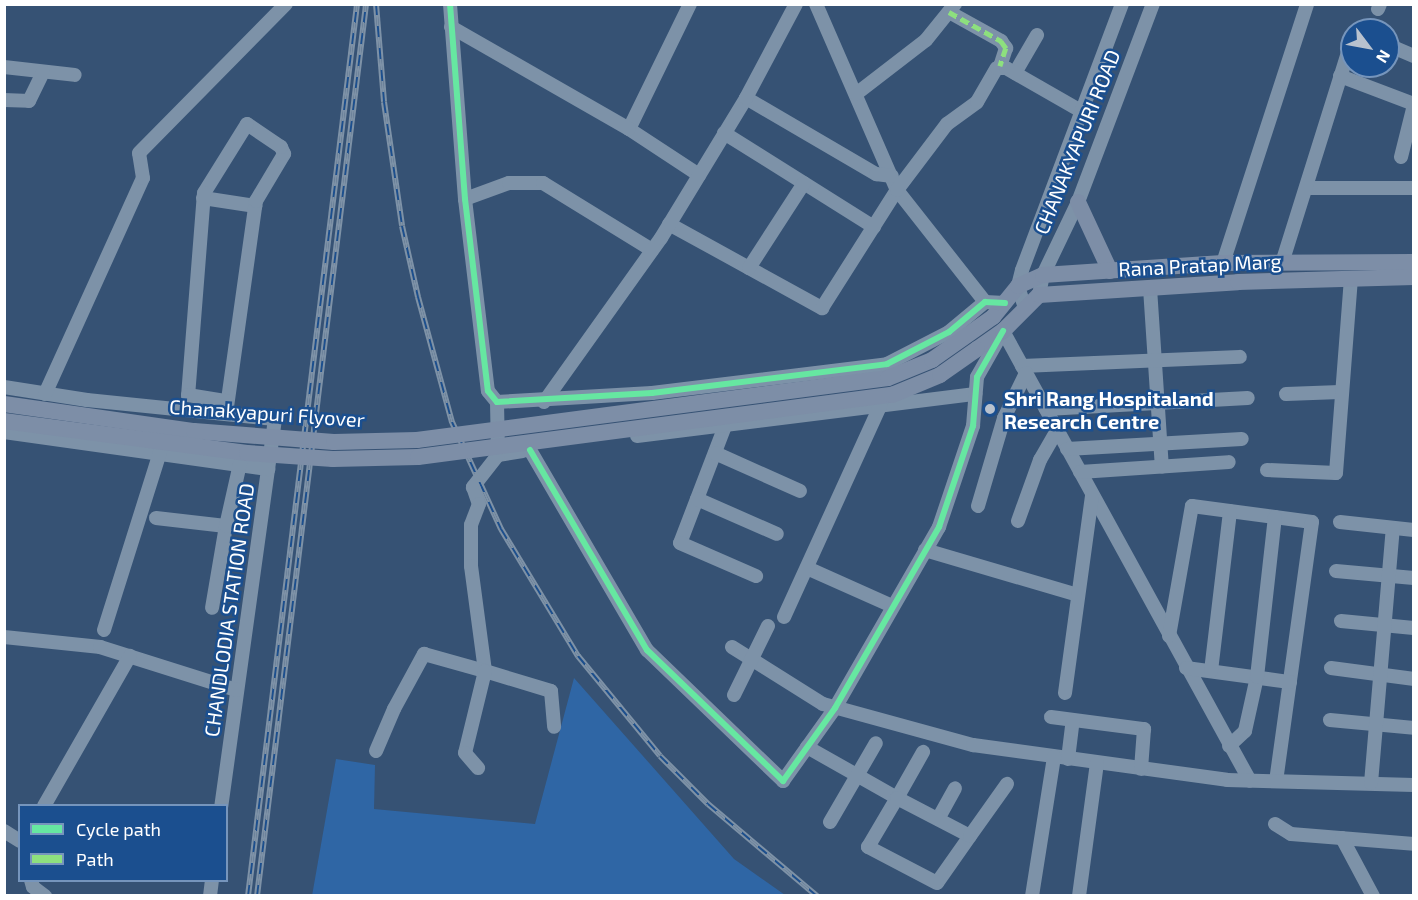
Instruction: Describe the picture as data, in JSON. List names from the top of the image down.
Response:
{
  "streets": {
    "main road": ["Rana Pratap Marg", "Chanakyapuri Flyover"],
    "street": ["CHANAKYAPURI ROAD", "CHANDLODIA STATION ROAD"]
  },
  "crossings": [
    ["CHANAKYAPURI ROAD", "Rana Pratap Marg"],
    ["Rana Pratap Marg", "Chanakyapuri Flyover"]
  ],
  "places": ["Shri Rang Hospitaland Research Centre"],
  "legend": ["Cycle path", "Path"],
  "north": "bottom right"
}
